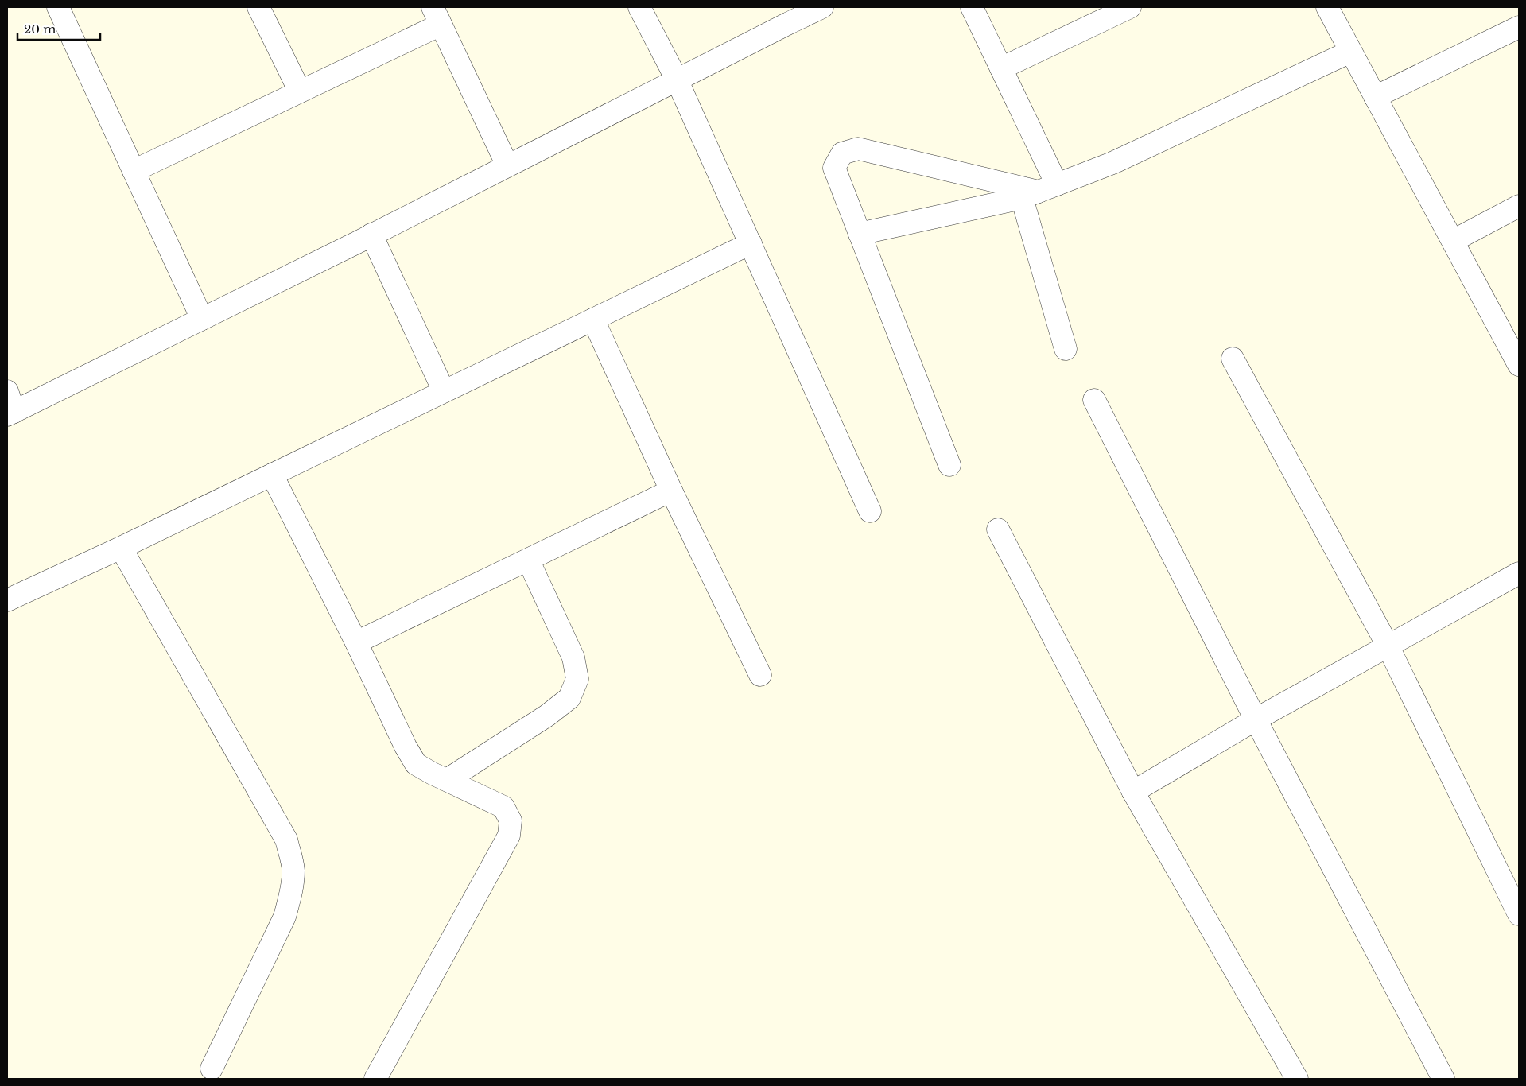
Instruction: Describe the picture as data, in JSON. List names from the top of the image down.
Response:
{
  "scale_bar": "20 m"
}
